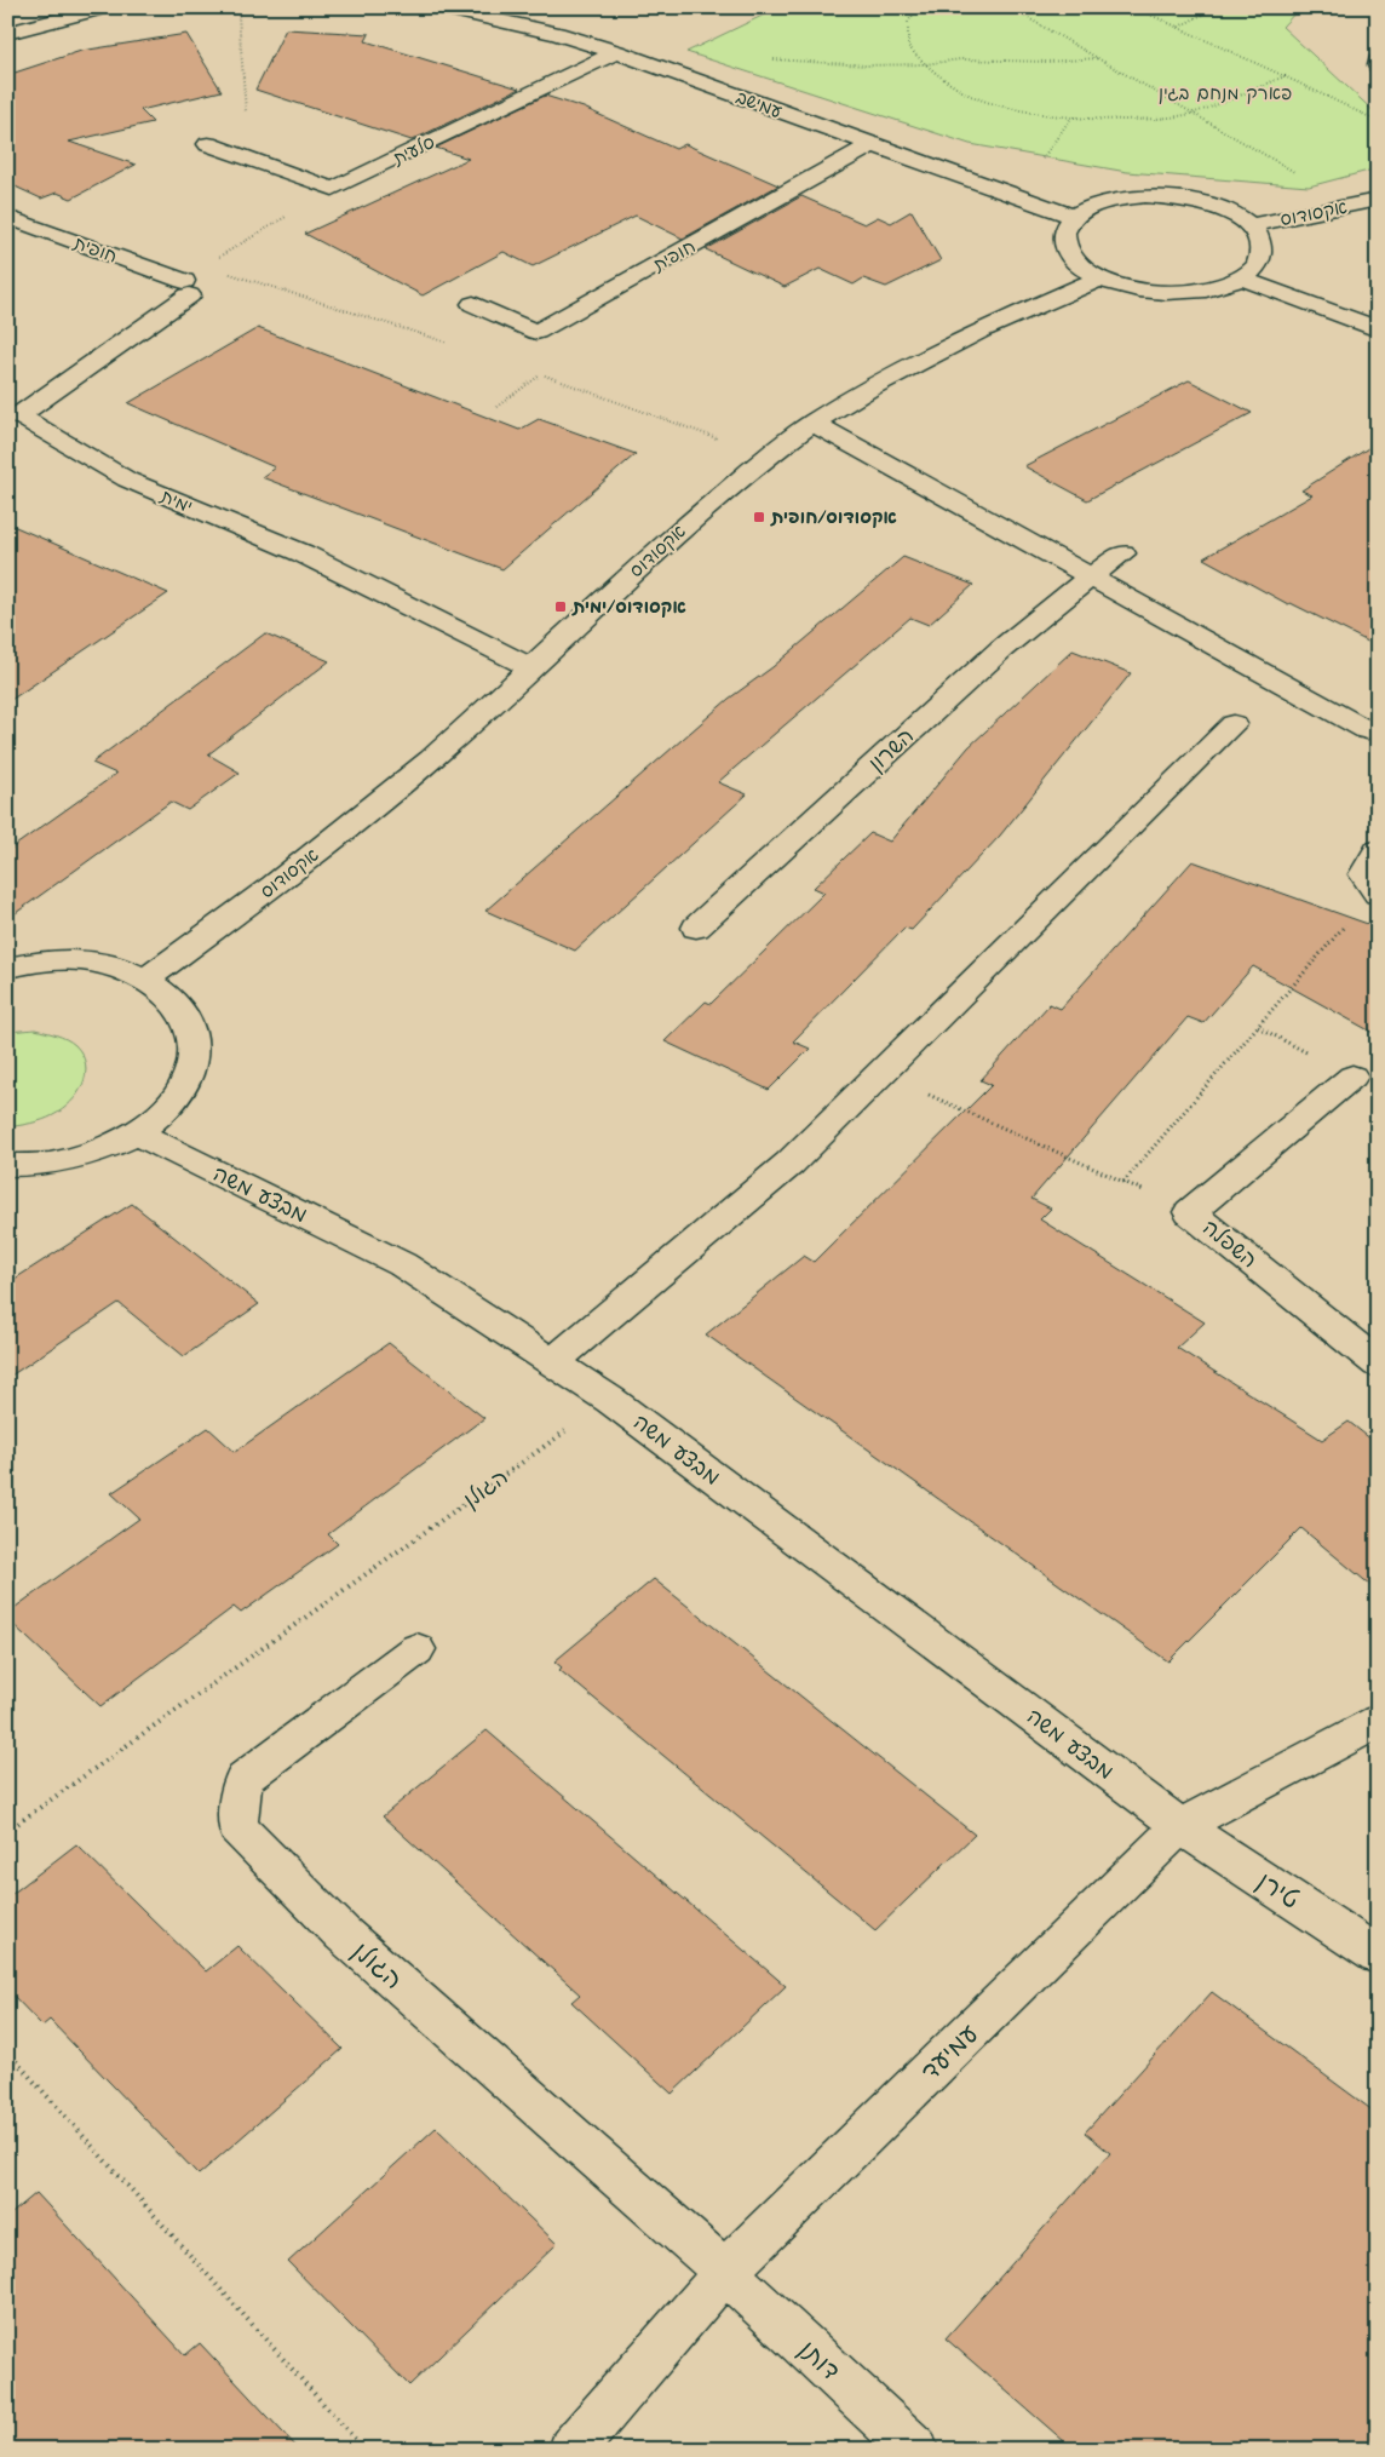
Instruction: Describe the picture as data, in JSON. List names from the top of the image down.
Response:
{
  "streets": {
    "street": [
      "עמישב",
      "סלעית",
      "אקסודוס",
      "חופית",
      "ימית",
      "השרון",
      "מבצע משה",
      "השפלה",
      "הגולן",
      "טירן",
      "עמיעד",
      "דותן"
    ]
  },
  "crossings": [
    ["עמישב", "סלעית"],
    ["עמישב", "חופית"],
    ["אקסודוס", "ימית"],
    ["חופית", "ימית"],
    ["מבצע משה", "הגולן"],
    ["מבצע משה", "טירן"],
    ["מבצע משה", "עמיעד"],
    ["הגולן", "עמיעד"],
    ["הגולן", "דותן"],
    ["טירן", "עמיעד"],
    ["עמיעד", "דותן"]
  ],
  "parks": ["פארק מנחם בגין"],
  "places": {
    "transit": ["אקסודוס/חופית", "אקסודוס/ימית"]
  }
}
